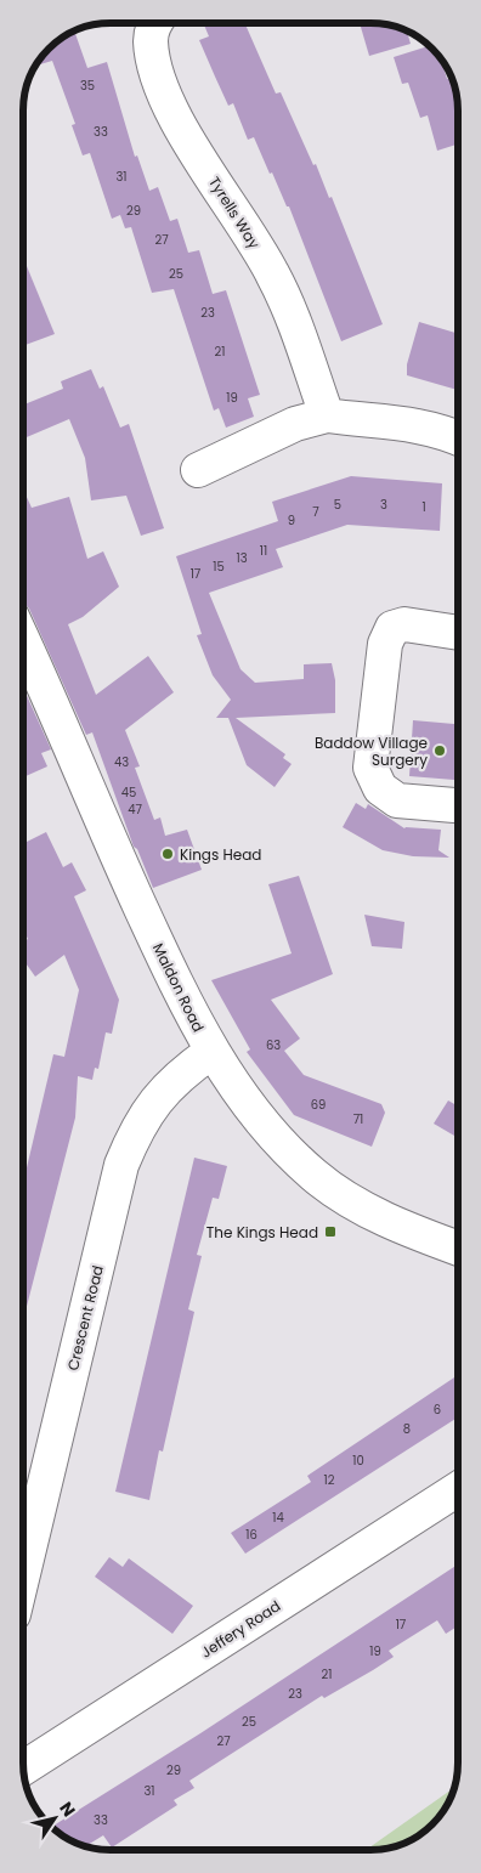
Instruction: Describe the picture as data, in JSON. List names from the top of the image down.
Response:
{
  "streets": {
    "street": [
      "Tyrells Way",
      "Maldon Road",
      "Crescent Road",
      "Jeffery Road"
    ]
  },
  "crossings": [
    ["Maldon Road", "Crescent Road"]
  ],
  "places": {
    "other": ["Baddow Village Surgery", "Kings Head"],
    "transit": ["The Kings Head"]
  },
  "house_numbers": [
    "35",
    "33",
    "31",
    "29",
    "27",
    "25",
    "23",
    "21",
    "19",
    "5",
    "3",
    "1",
    "7",
    "9",
    "11",
    "13",
    "15",
    "17",
    "43",
    "45",
    "47",
    "63",
    "69",
    "71",
    "6",
    "8",
    "10",
    "12",
    "14",
    "16",
    "17",
    "19",
    "21",
    "23",
    "25",
    "27",
    "29",
    "31",
    "33"
  ],
  "north": "top right"
}
